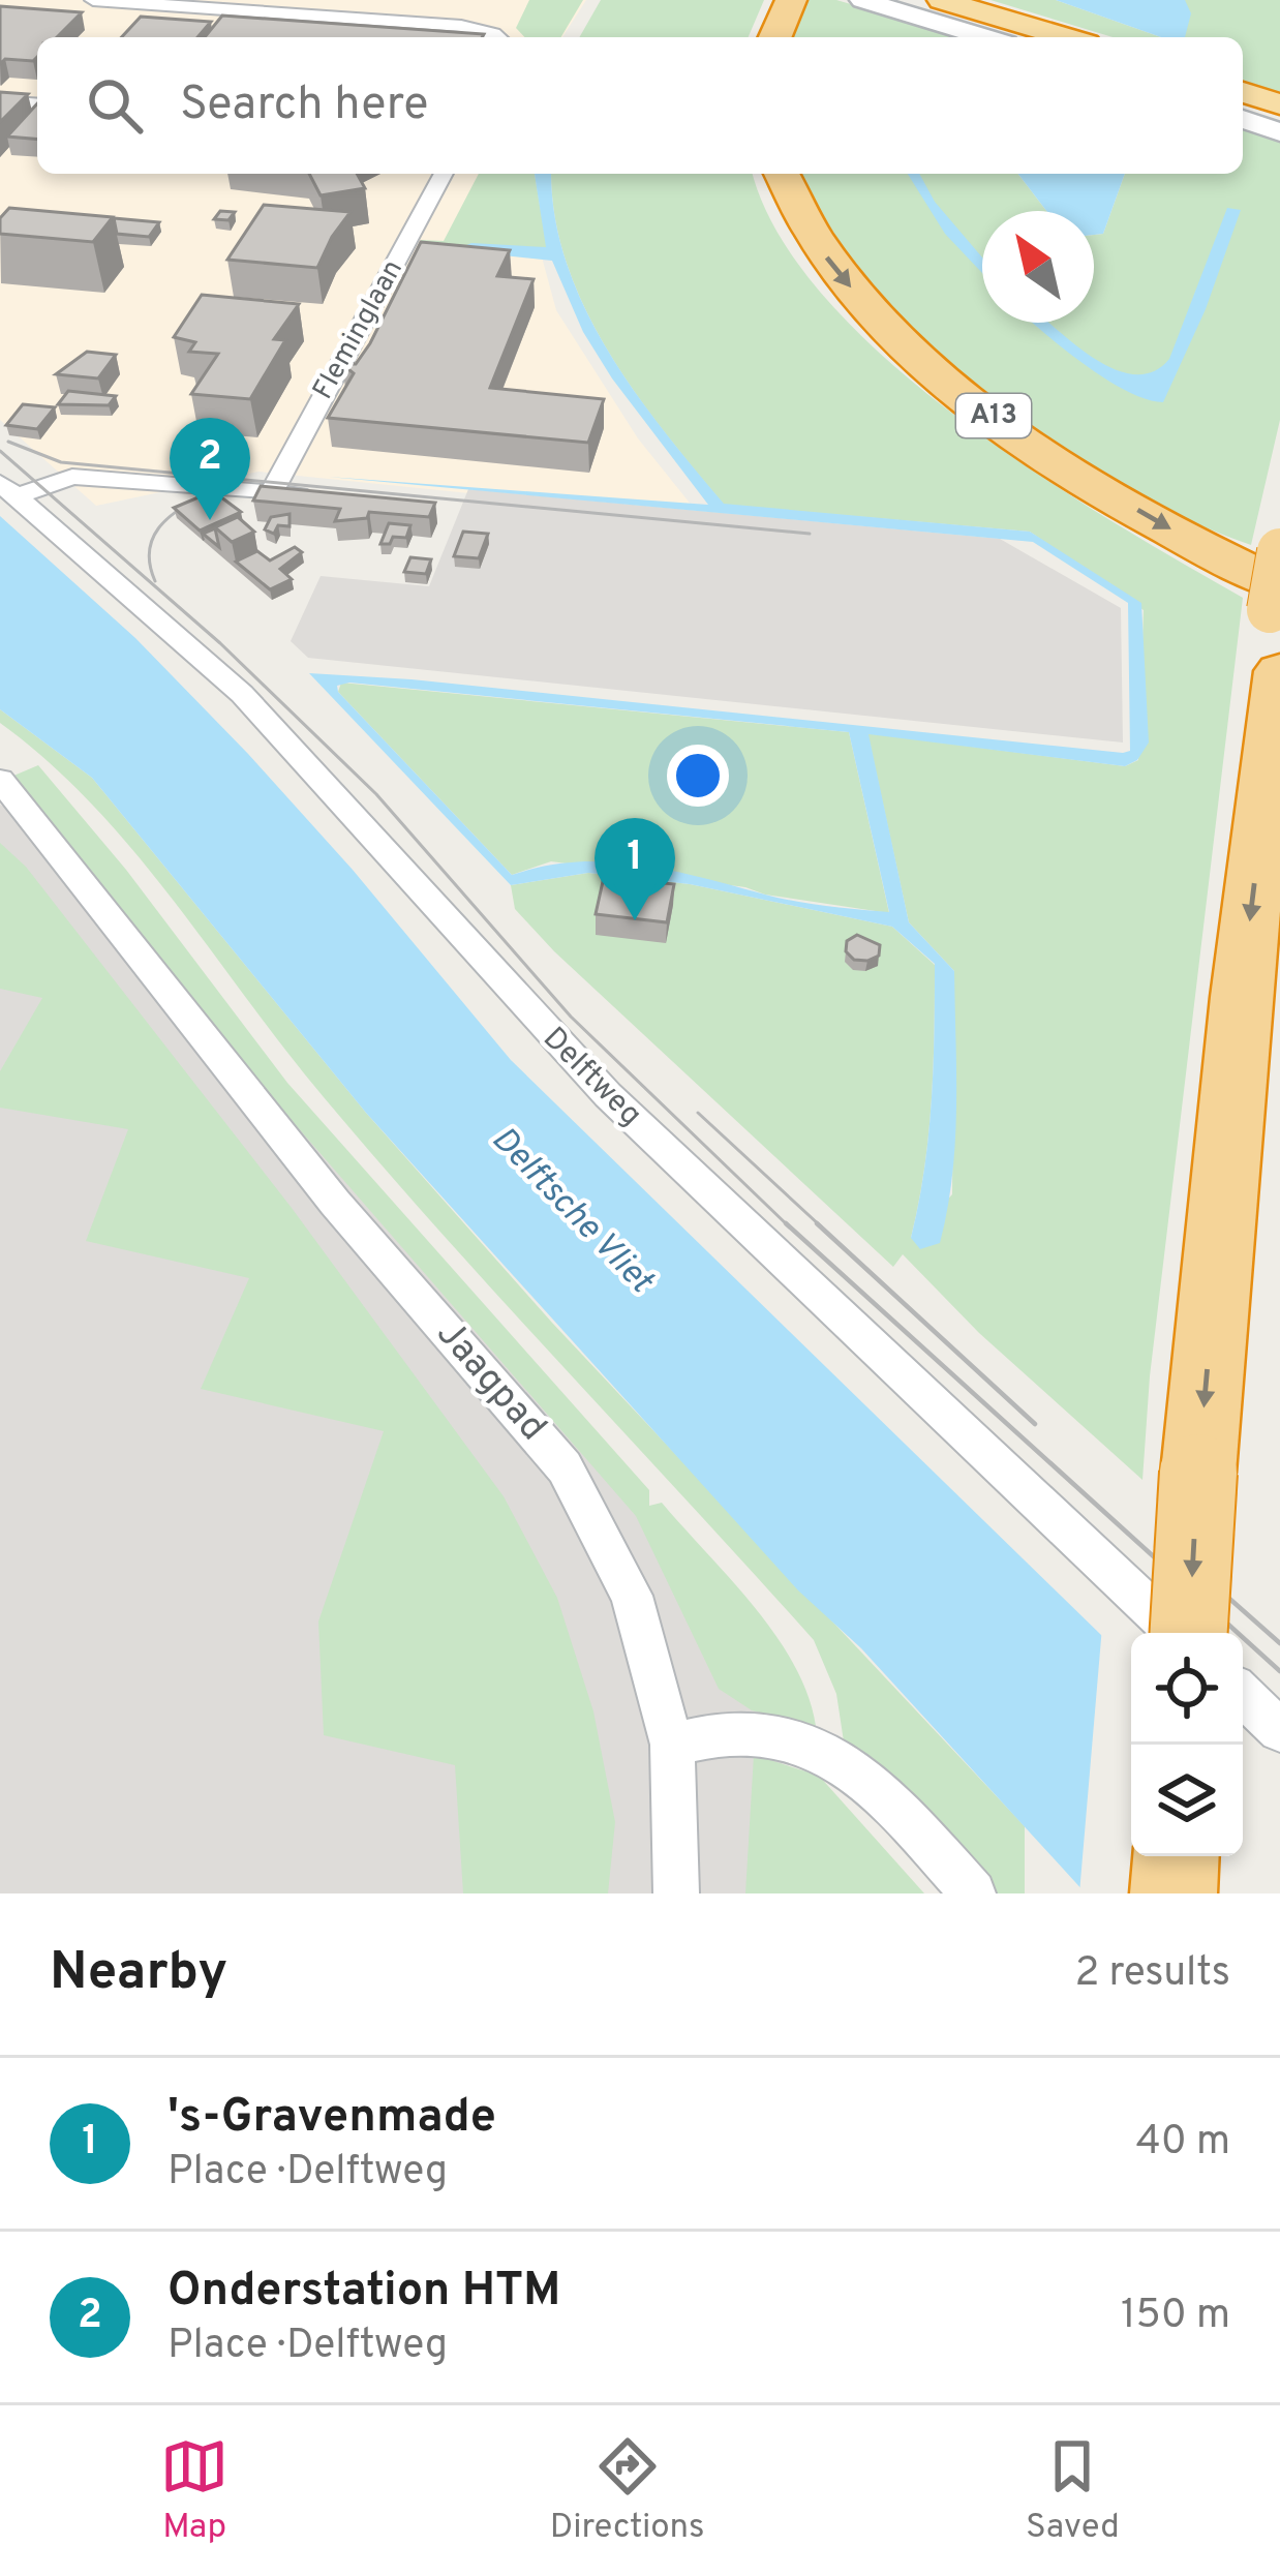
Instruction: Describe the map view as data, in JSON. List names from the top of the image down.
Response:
{
  "streets": {
    "highway": ["A13"],
    "street": ["Fleminglaan", "Delftweg", "Jaagpad"]
  },
  "crossings": [
    ["Fleminglaan", "Delftweg"]
  ],
  "water": ["Delftsche Vliet"],
  "north": "top left",
  "page": {
    "search": "Search here",
    "pins": ["2", "1"],
    "heading": ["Nearby", "2 results"],
    "list": [
      {
        "mark": "1",
        "name": "'s-Gravenmade",
        "note": "Place · Delftweg",
        "value": "40 m"
      },
      {
        "mark": "2",
        "name": "Onderstation HTM",
        "note": "Place · Delftweg",
        "value": "150 m"
      }
    ],
    "nav": ["Map", "Directions", "Saved"]
  }
}
